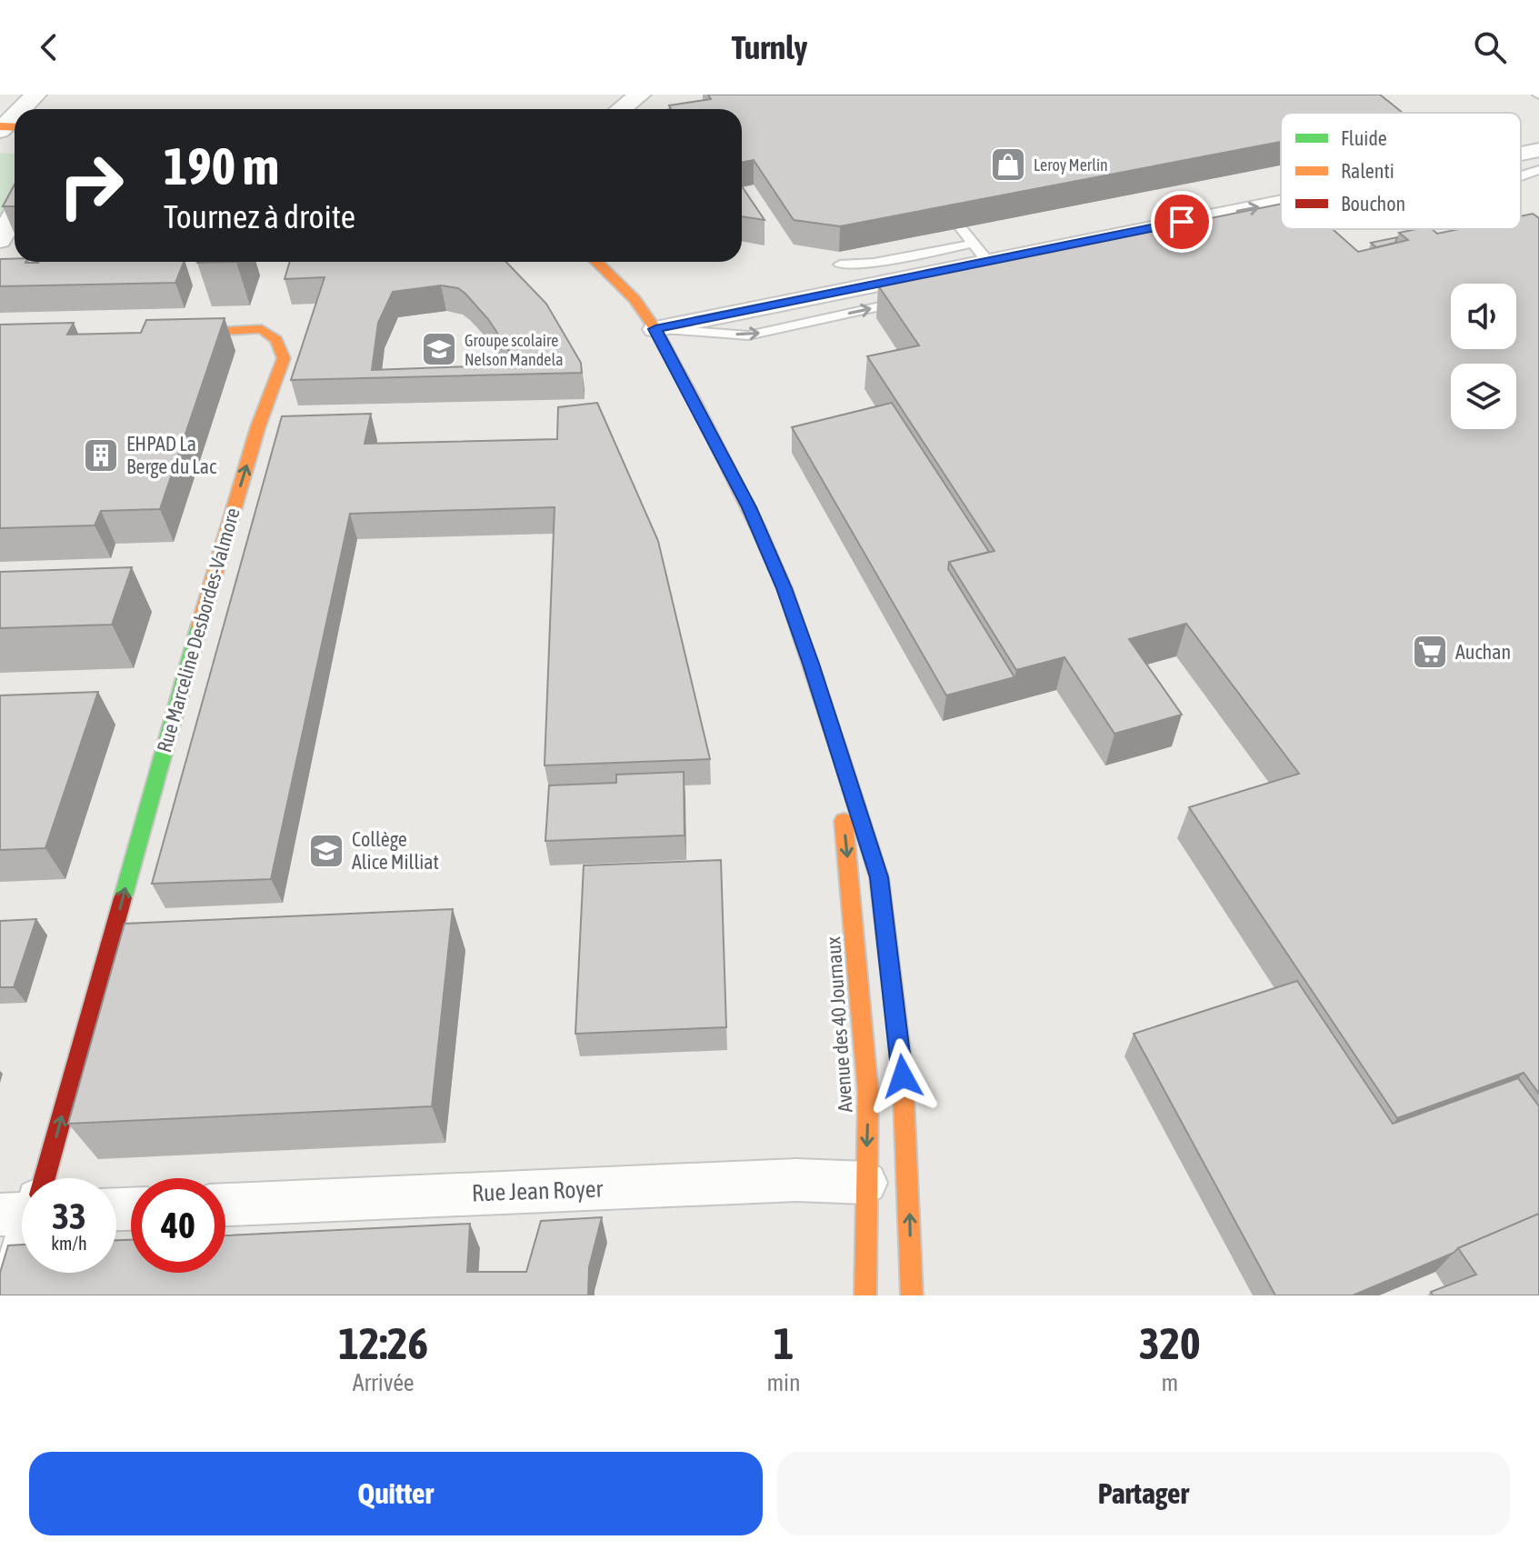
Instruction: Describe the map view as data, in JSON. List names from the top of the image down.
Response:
{
  "streets": {
    "street": ["Rue Marceline Desbordes-Valmore", "Avenue des 40 Journaux", "Rue Jean Royer"]
  },
  "crossings": [
    ["Avenue des 40 Journaux", "Rue Jean Royer"]
  ],
  "one_way": ["Rue Marceline Desbordes-Valmore"],
  "places": {
    "shop": ["Leroy Merlin"],
    "school or university": ["Groupe scolaire Nelson Mandela", "Collège Alice Milliat"],
    "building": ["EHPAD La Berge du Lac"],
    "supermarket": ["Auchan"]
  },
  "legend": ["Fluide", "Ralenti", "Bouchon"],
  "page": {
    "header": "Turnly",
    "turn": ["190 m", "Tournez à droite"],
    "speed": "33 km/h",
    "limit": "40",
    "eta": [
      "12:26",
      "Arrivée",
      "1",
      "min",
      "320",
      "m"
    ],
    "buttons": ["Quitter", "Partager"]
  }
}
